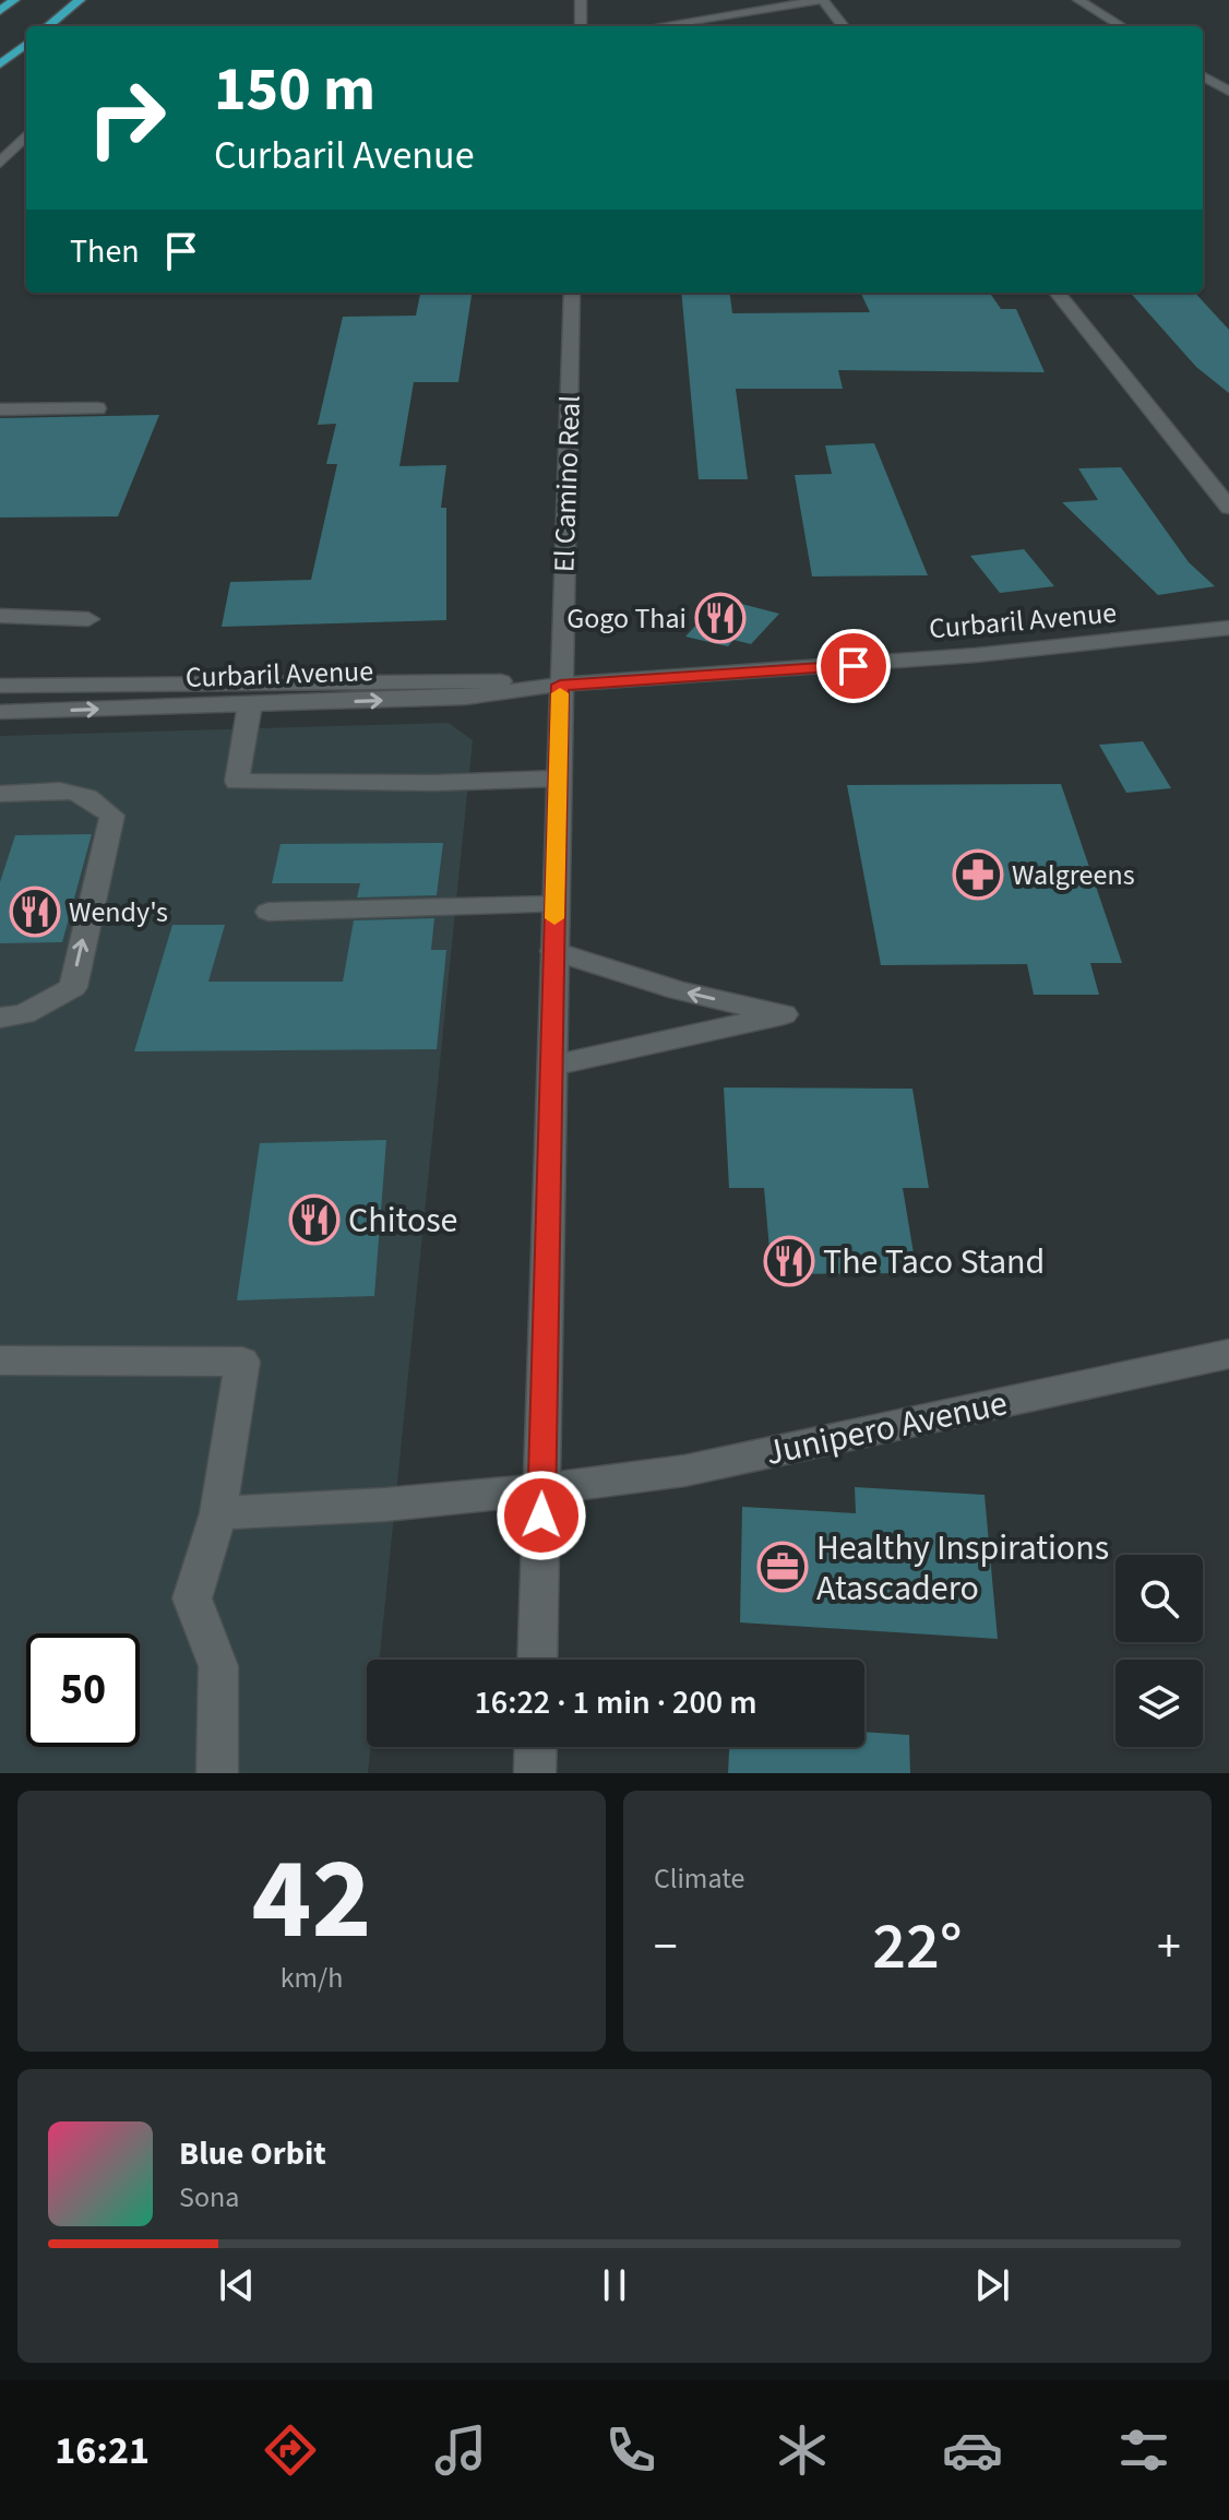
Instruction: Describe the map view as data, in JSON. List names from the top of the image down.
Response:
{
  "streets": {
    "main road": ["El Camino Real", "Curbaril Avenue", "Junipero Avenue"]
  },
  "crossings": [
    ["El Camino Real", "Curbaril Avenue"],
    ["El Camino Real", "Junipero Avenue"]
  ],
  "places": {
    "restaurant": [
      "Gogo Thai",
      "Wendy's",
      "Chitose",
      "The Taco Stand"
    ],
    "pharmacy": ["Walgreens"],
    "office": ["Healthy Inspirations Atascadero"]
  },
  "page": {
    "turn": ["150 m", "Curbaril Avenue"],
    "then": "Then",
    "limit": "50",
    "trip": "16:22 · 1 min · 200 m",
    "tile": [
      ["42", "km/h"],
      "Climate"
    ],
    "heat": ["−", "22°", "+"],
    "song": ["Blue Orbit", "Sona"],
    "tabs": "16:21"
  }
}
